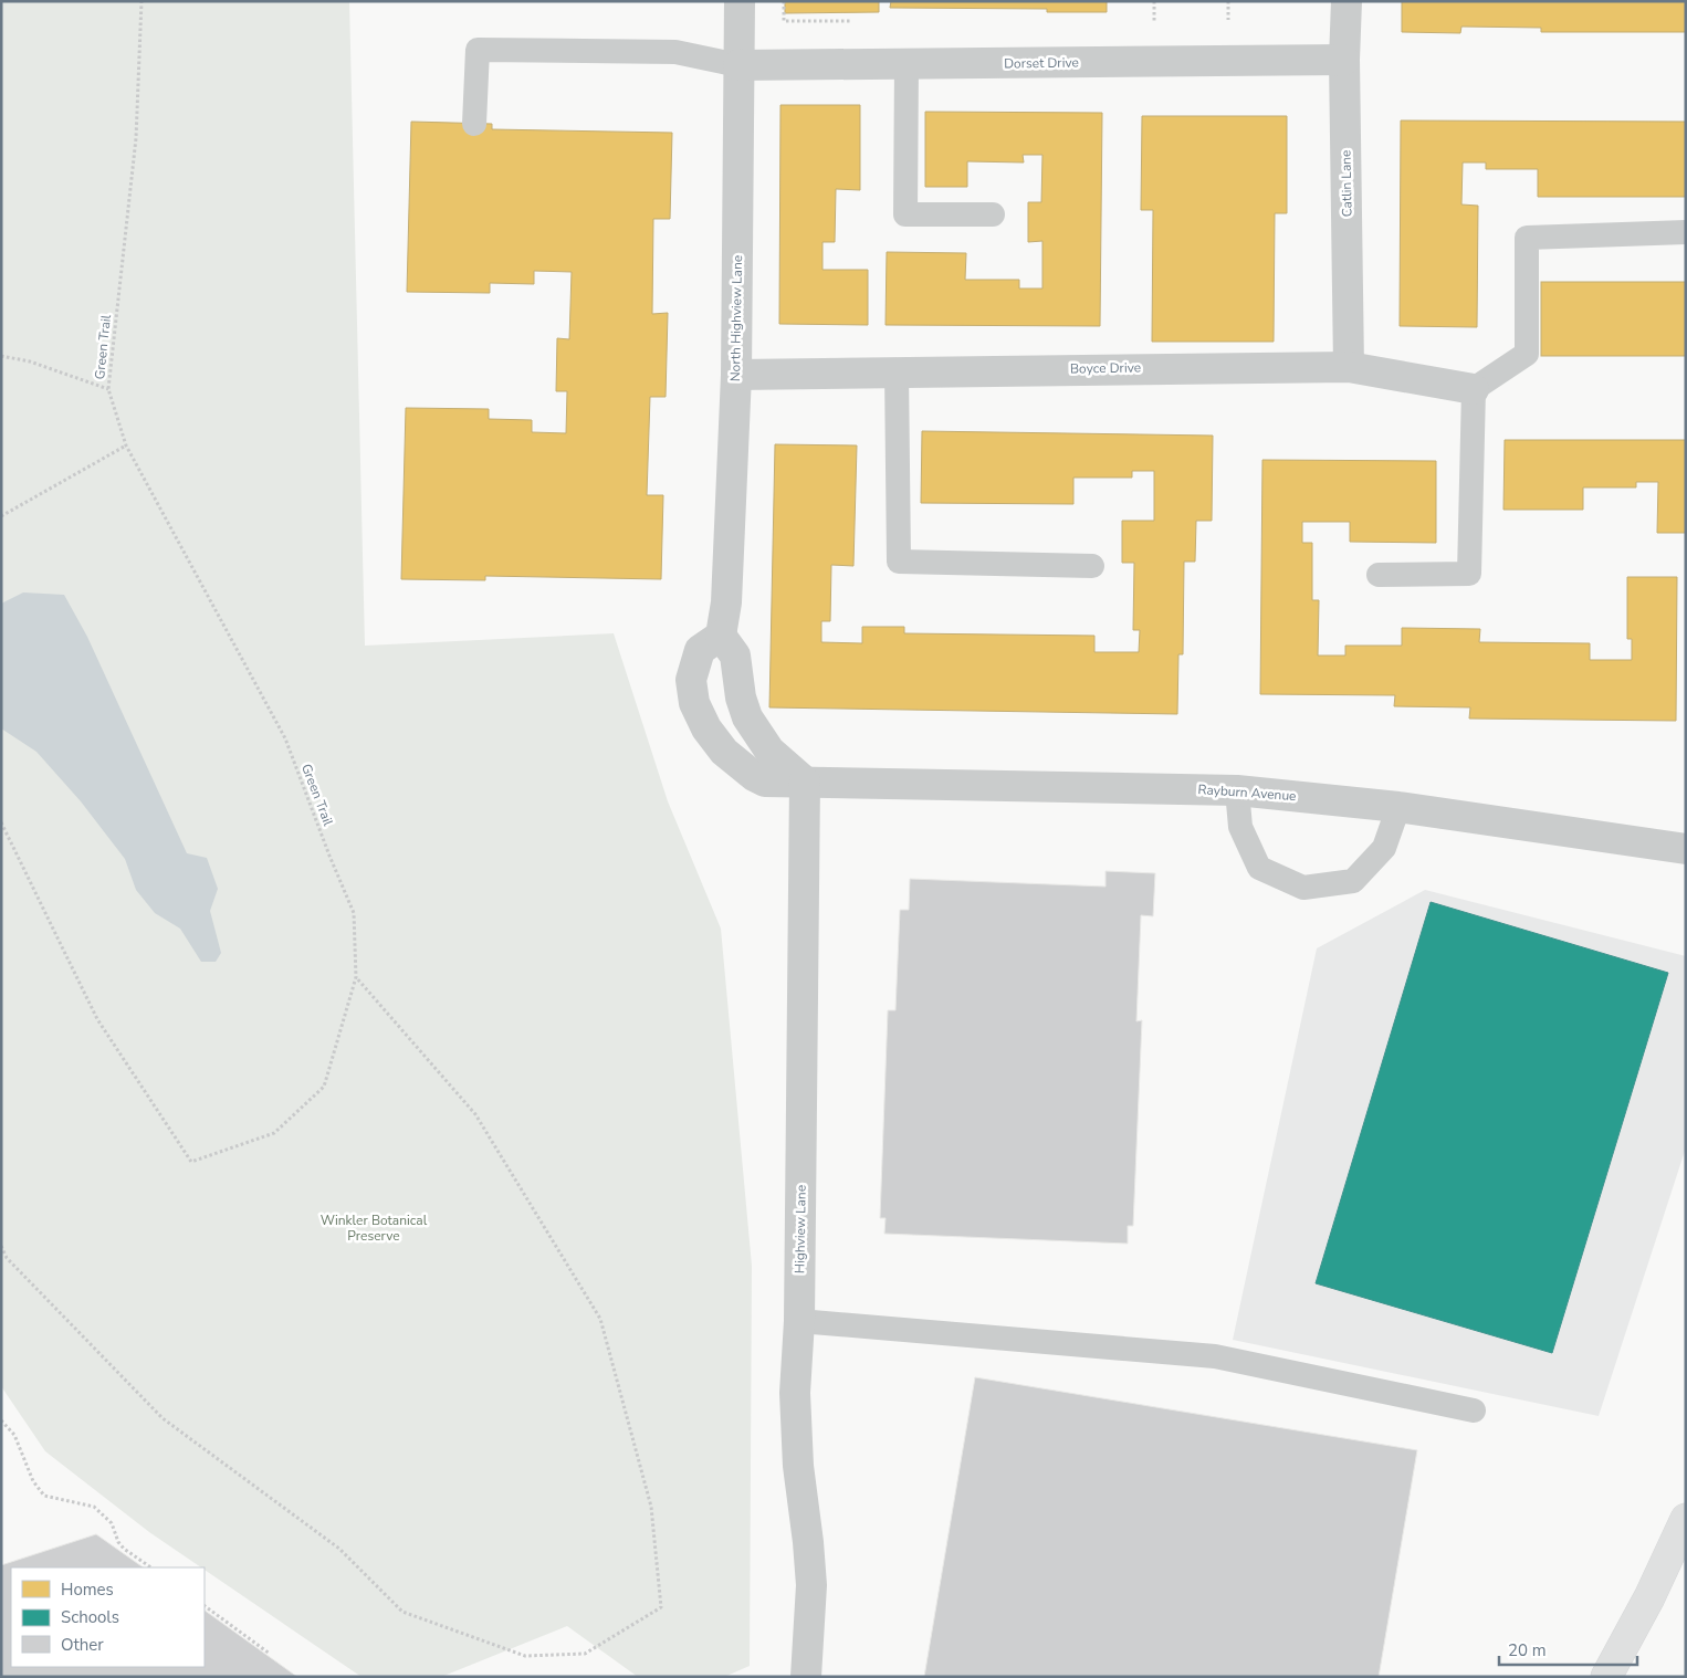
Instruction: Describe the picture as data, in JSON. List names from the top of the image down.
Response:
{
  "streets": {
    "street": [
      "Dorset Drive",
      "Catlin Lane",
      "North Highview Lane",
      "Boyce Drive",
      "Rayburn Avenue",
      "Highview Lane"
    ],
    "path": ["Green Trail"]
  },
  "crossings": [
    ["Dorset Drive", "Catlin Lane"],
    ["Dorset Drive", "North Highview Lane"],
    ["Catlin Lane", "Boyce Drive"],
    ["North Highview Lane", "Boyce Drive"],
    ["Rayburn Avenue", "Highview Lane"]
  ],
  "parks": ["Winkler Botanical Preserve"],
  "legend": ["Homes", "Schools", "Other"],
  "scale_bar": "20 m"
}
